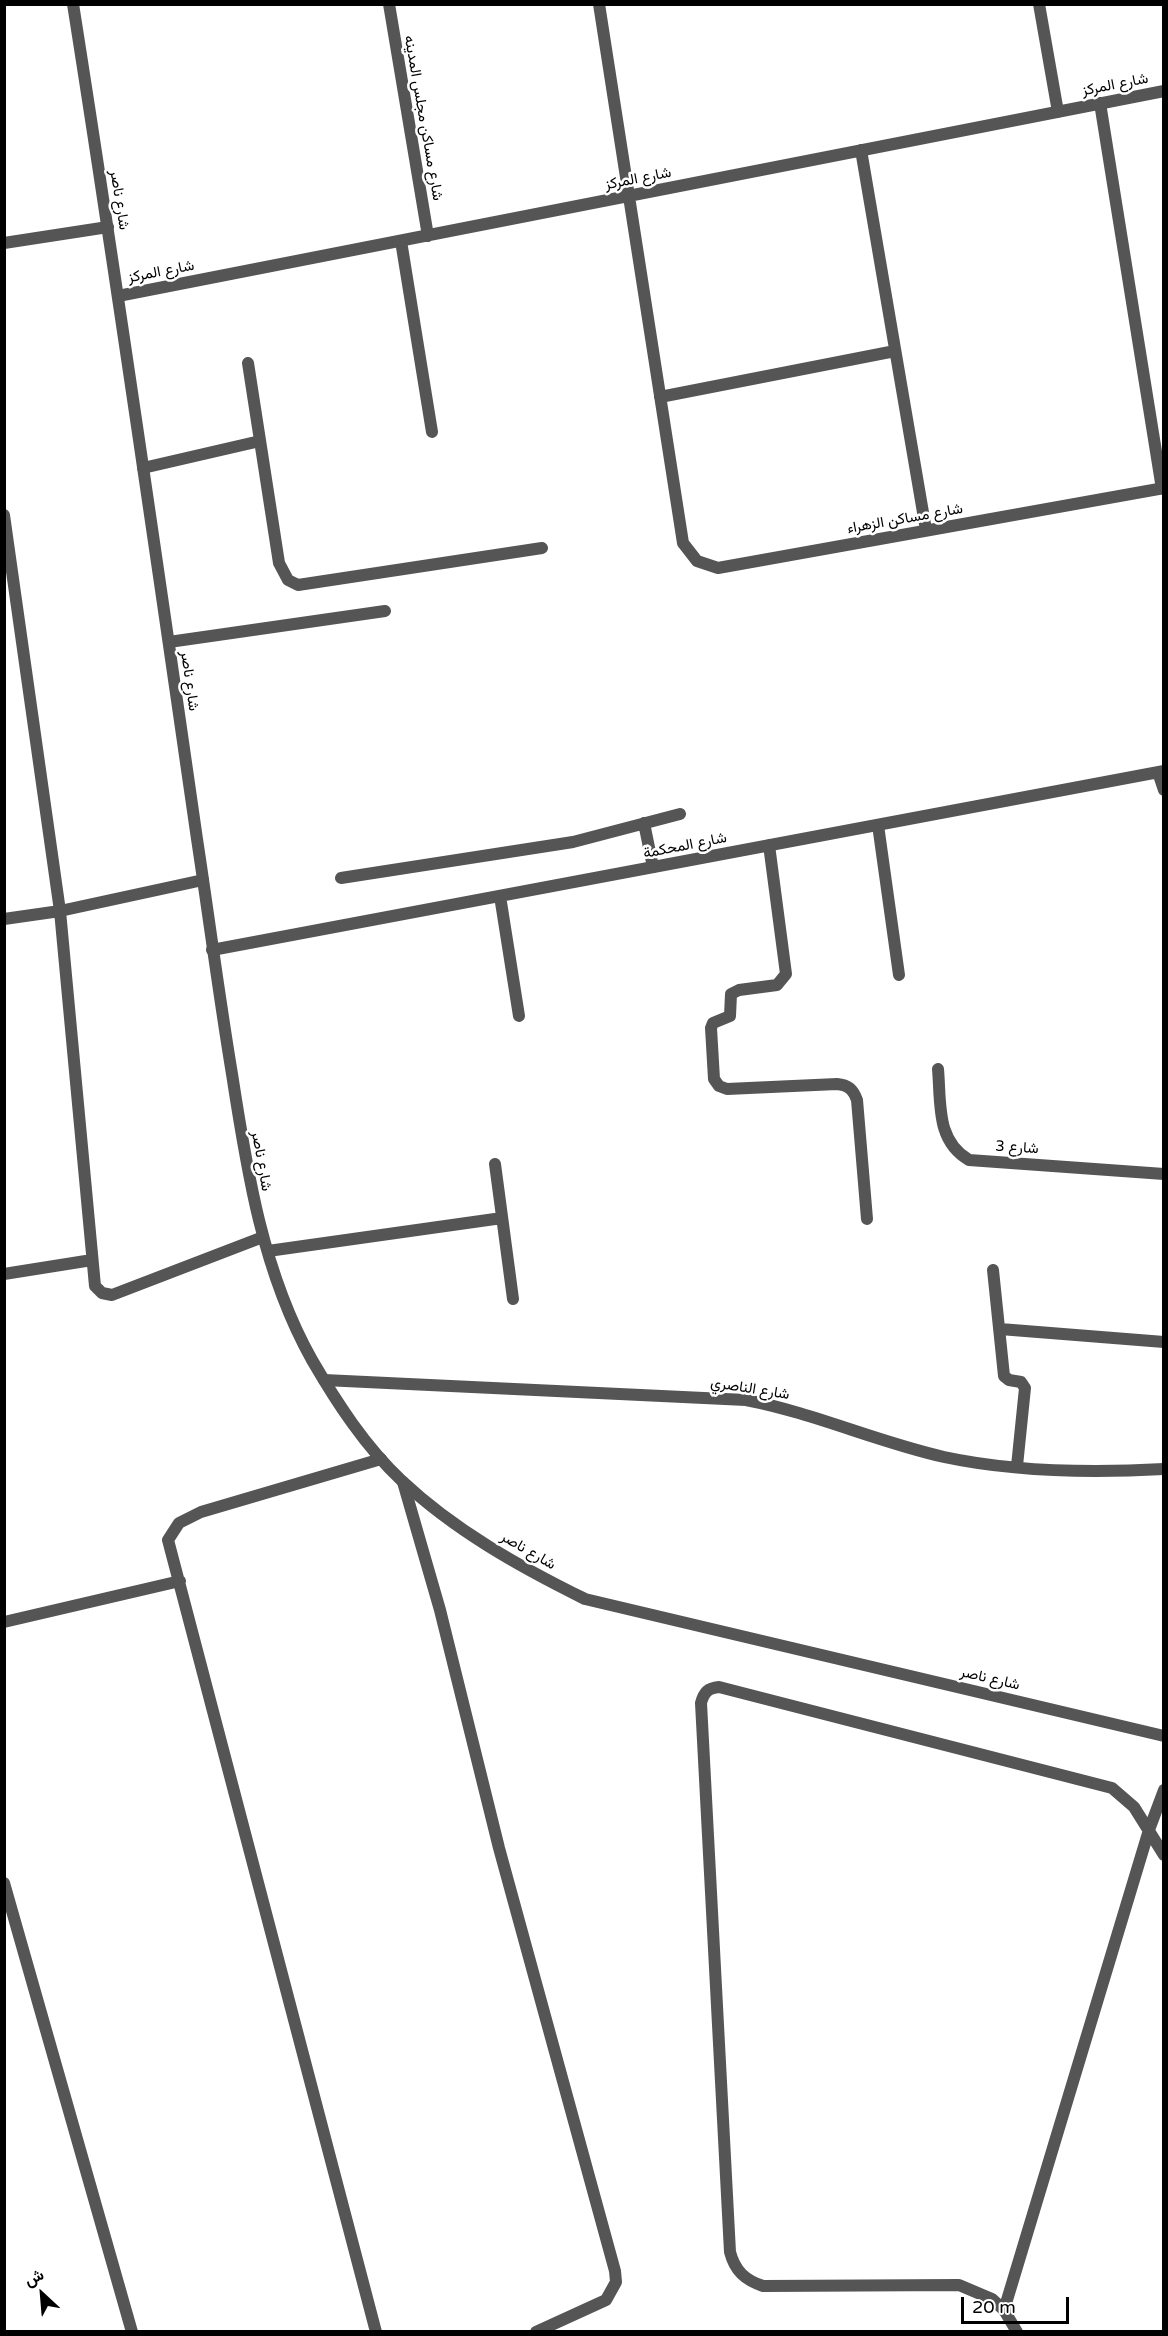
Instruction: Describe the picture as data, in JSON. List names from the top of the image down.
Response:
{
  "streets": {
    "street": [
      "شارع المركز",
      "شارع مساكن مجلس المدينه",
      "شارع ناصر",
      "شارع مساكن الزهراء",
      "شارع المحكمة",
      "شارع 3",
      "شارع الناصري"
    ]
  },
  "crossings": [
    ["شارع المركز", "شارع مساكن مجلس المدينه"],
    ["شارع المركز", "شارع ناصر"],
    ["شارع المركز", "شارع مساكن الزهراء"],
    ["شارع ناصر", "شارع المحكمة"],
    ["شارع ناصر", "شارع الناصري"]
  ],
  "scale_bar": "20 m",
  "north": "top left"
}
